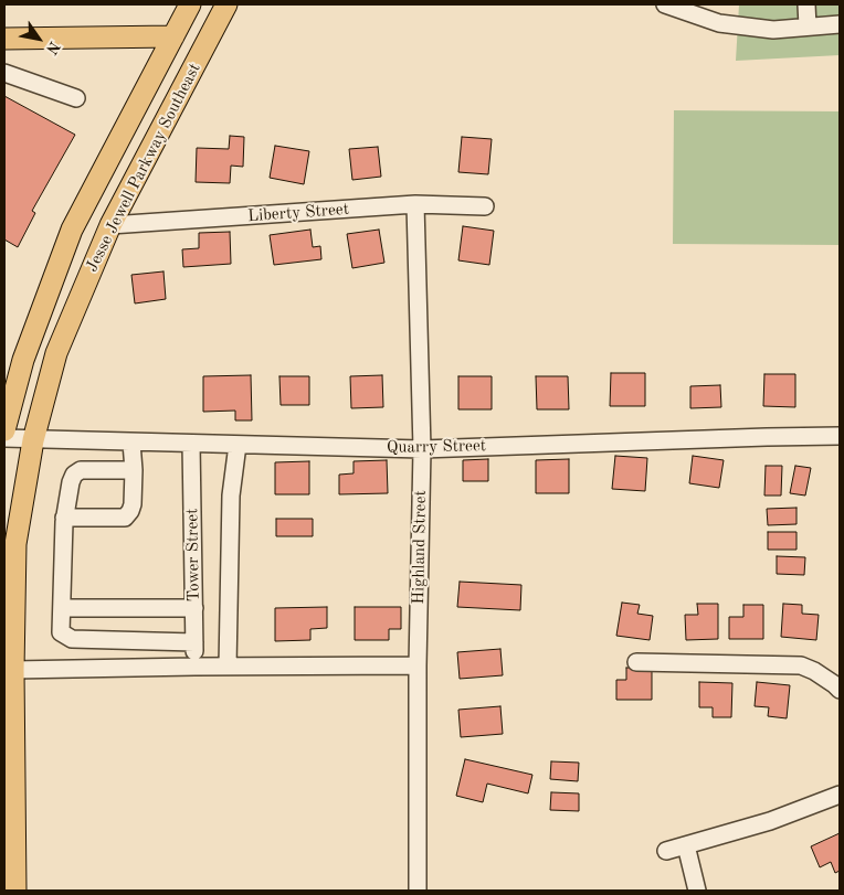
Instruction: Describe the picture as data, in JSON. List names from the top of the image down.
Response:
{
  "streets": {
    "main road": ["Jesse Jewell Parkway Southeast"],
    "street": [
      "Liberty Street",
      "Quarry Street",
      "Highland Street",
      "Tower Street"
    ]
  },
  "crossings": [
    ["Jesse Jewell Parkway Southeast", "Liberty Street"],
    ["Jesse Jewell Parkway Southeast", "Quarry Street"],
    ["Liberty Street", "Highland Street"],
    ["Quarry Street", "Highland Street"],
    ["Quarry Street", "Tower Street"]
  ],
  "north": "bottom right"
}
